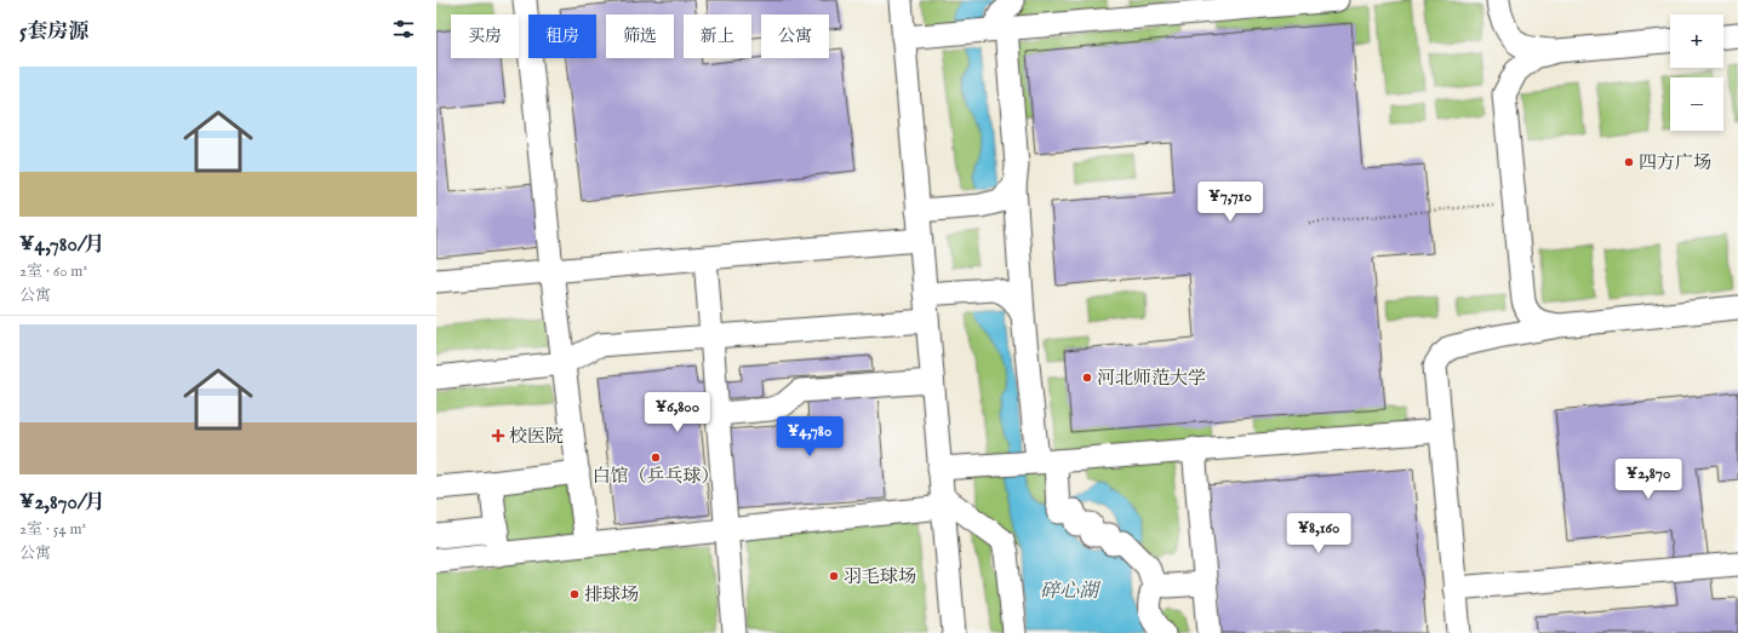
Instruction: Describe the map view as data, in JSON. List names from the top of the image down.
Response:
{
  "water": ["碎心湖"],
  "places": {
    "other": [
      "四方广场",
      "河北师范大学",
      "白馆（乒乓球）",
      "羽毛球场",
      "排球场"
    ],
    "health": ["校医院"]
  },
  "page": {
    "heading": "5套房源",
    "map_buttons": ["+", "−"],
    "chip": [
      "买房",
      "租房",
      "筛选",
      "新上",
      "公寓"
    ],
    "list": [
      {
        "name": "¥4,780/月",
        "note": "2室 · 60 m² · 公寓"
      },
      {
        "name": "¥2,870/月",
        "note": "2室 · 54 m² · 公寓"
      }
    ],
    "price": [
      "¥7,710",
      "¥6,800",
      "¥4,780",
      "¥2,870",
      "¥8,160"
    ]
  }
}
